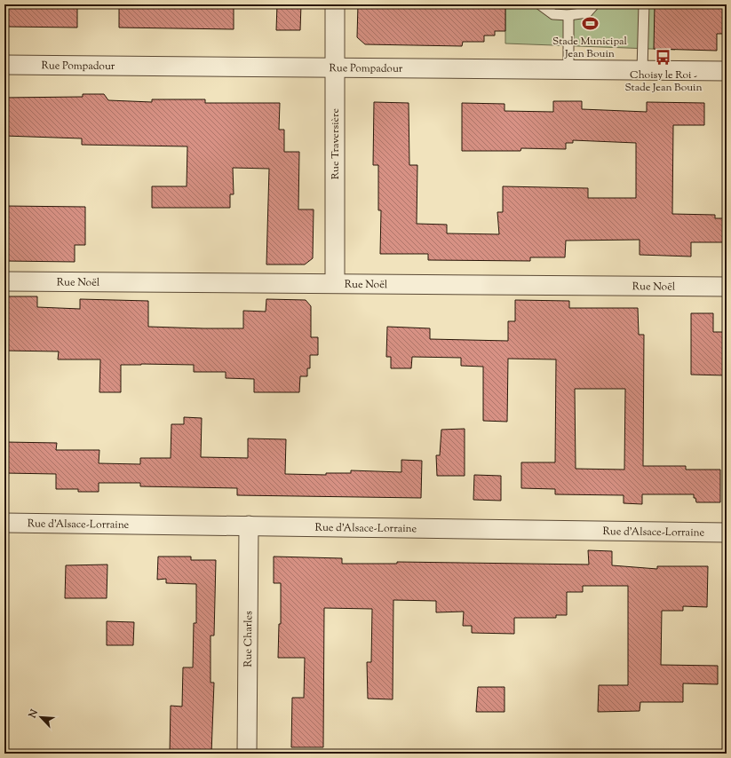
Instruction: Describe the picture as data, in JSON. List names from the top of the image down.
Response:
{
  "streets": {
    "street": [
      "Rue Pompadour",
      "Rue Traversière",
      "Rue Noël",
      "Rue d'Alsace-Lorraine",
      "Rue Charles"
    ]
  },
  "crossings": [
    ["Rue Pompadour", "Rue Traversière"],
    ["Rue Traversière", "Rue Noël"],
    ["Rue d'Alsace-Lorraine", "Rue Charles"]
  ],
  "places": {
    "sports": ["Stade Municipal Jean Bouin"],
    "bus stop": ["Choisy le Roi - Stade Jean Bouin"]
  },
  "north": "top left"
}
